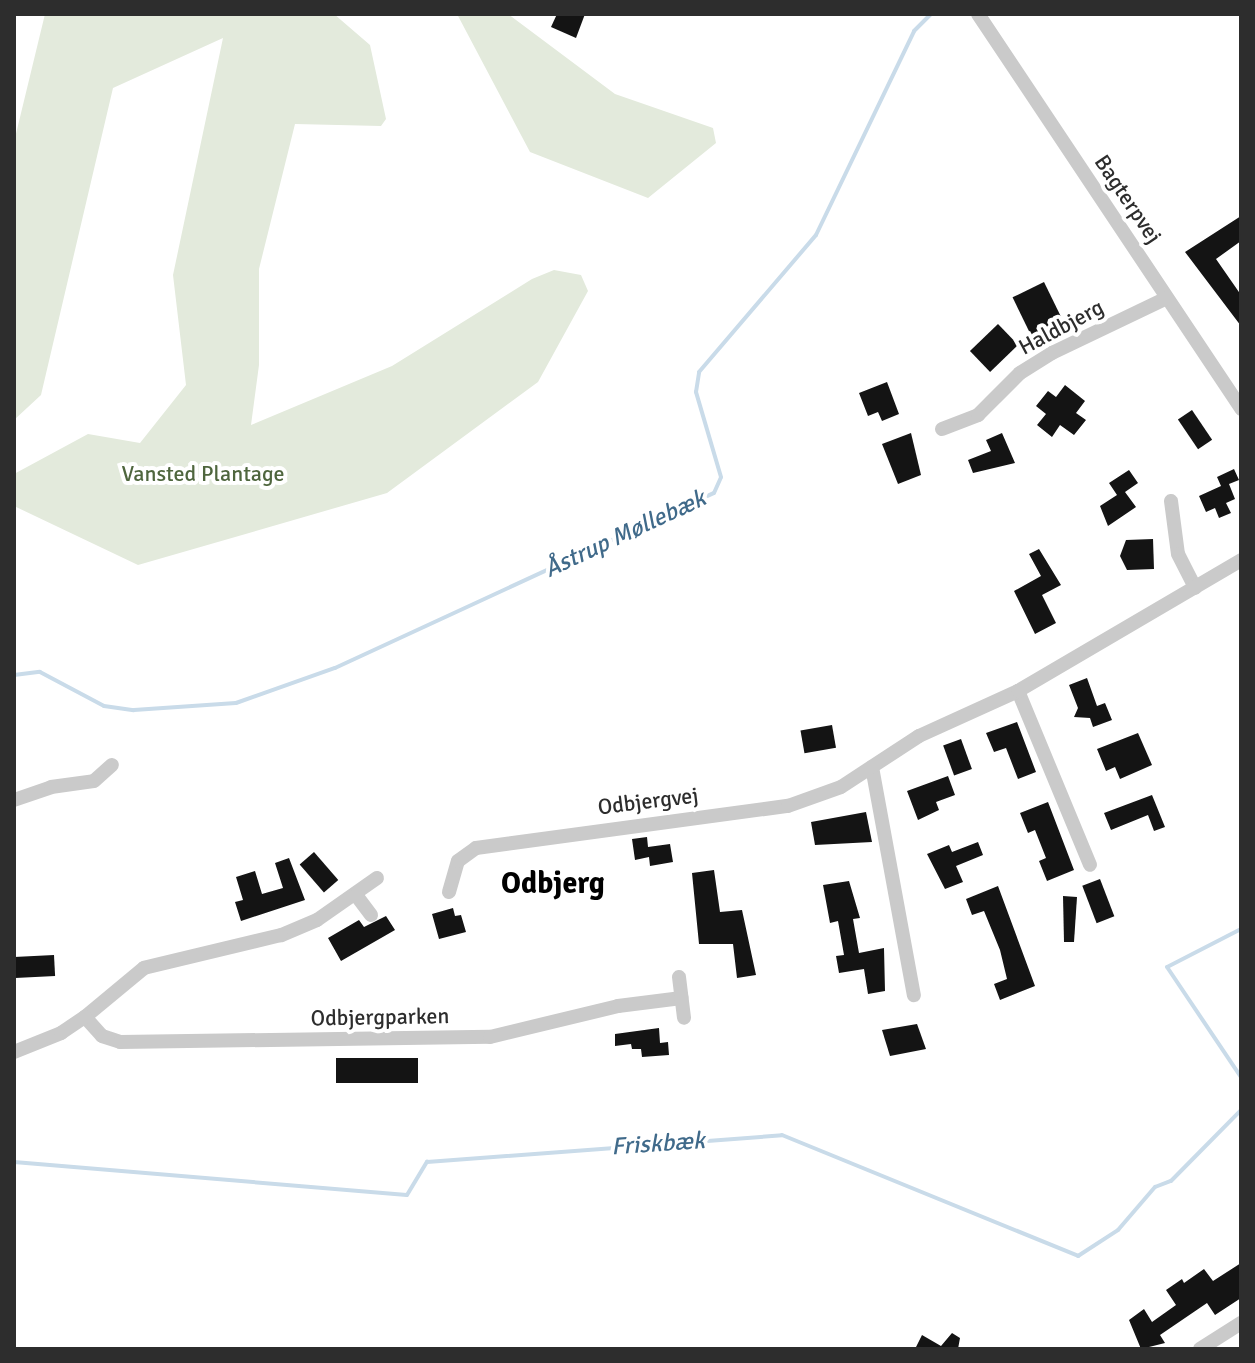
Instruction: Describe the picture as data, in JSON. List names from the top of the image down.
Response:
{
  "streets": {
    "street": [
      "Bagterpvej",
      "Haldbjerg",
      "Odbjergvej",
      "Odbjergparken"
    ]
  },
  "crossings": [
    ["Bagterpvej", "Haldbjerg"]
  ],
  "districts": ["Odbjerg"],
  "water": ["Åstrup Møllebæk", "Friskbæk"],
  "parks": ["Vansted Plantage"]
}
